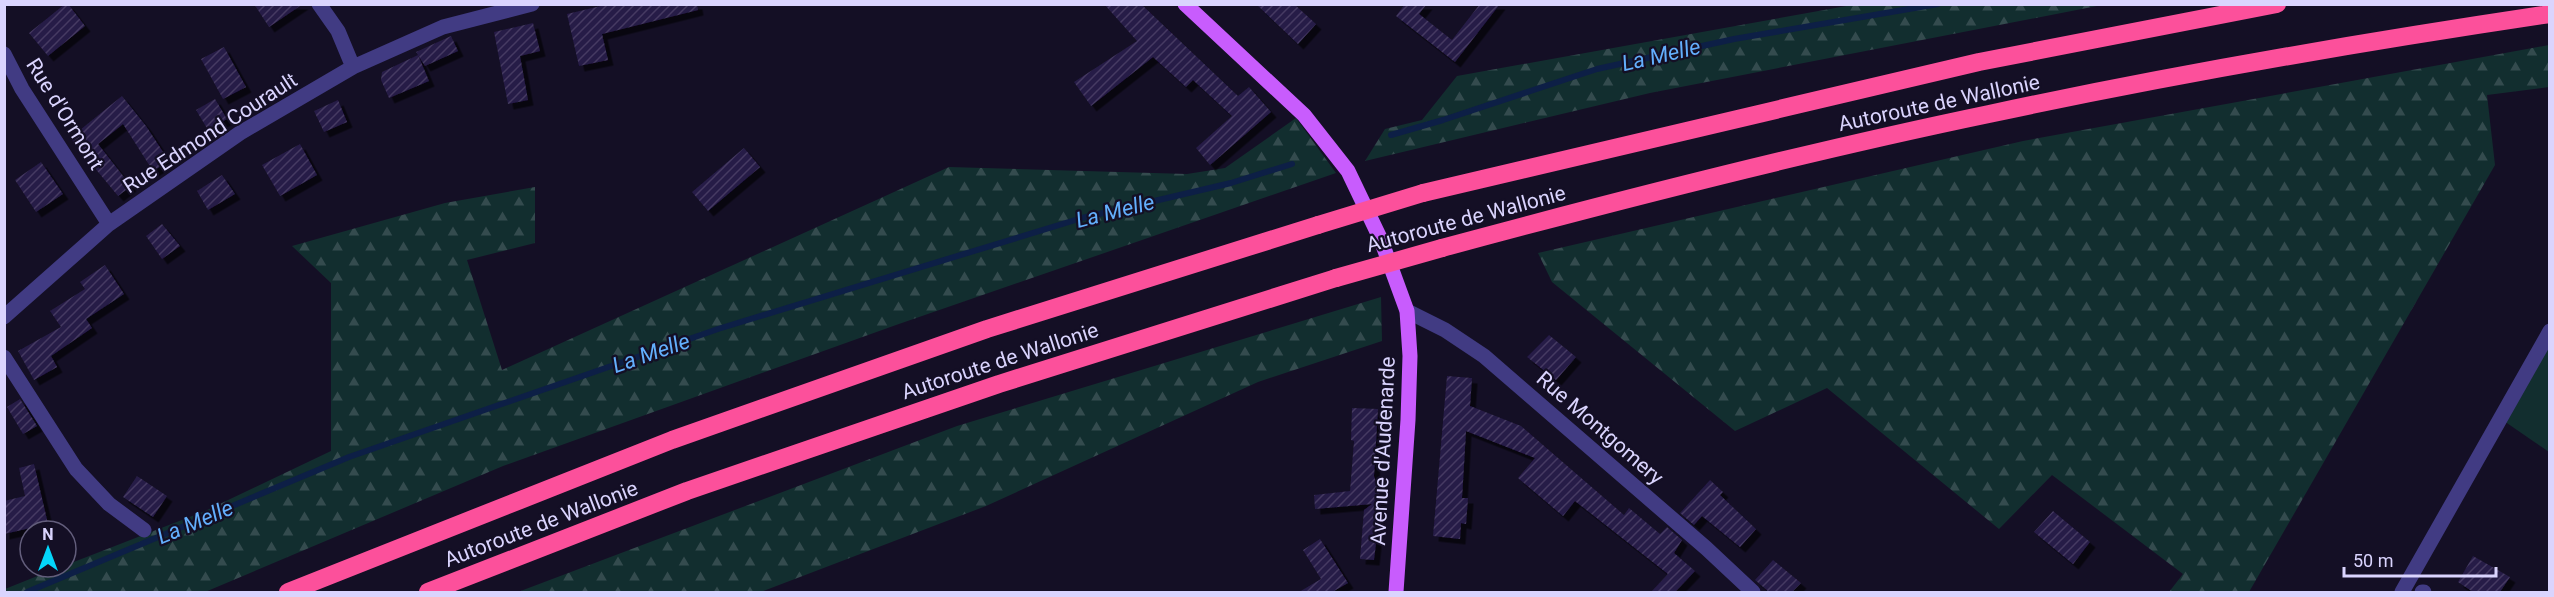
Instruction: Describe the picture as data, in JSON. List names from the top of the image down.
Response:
{
  "streets": {
    "highway": ["Autoroute de Wallonie"],
    "main road": ["Avenue d'Audenarde"],
    "street": ["Rue d'Ormont", "Rue Edmond Courault", "Rue Montgomery"]
  },
  "crossings": [
    ["Rue d'Ormont", "Rue Edmond Courault"],
    ["Rue Montgomery", "Avenue d'Audenarde"]
  ],
  "water": ["La Melle"],
  "scale_bar": "50 m",
  "north": "top"
}
